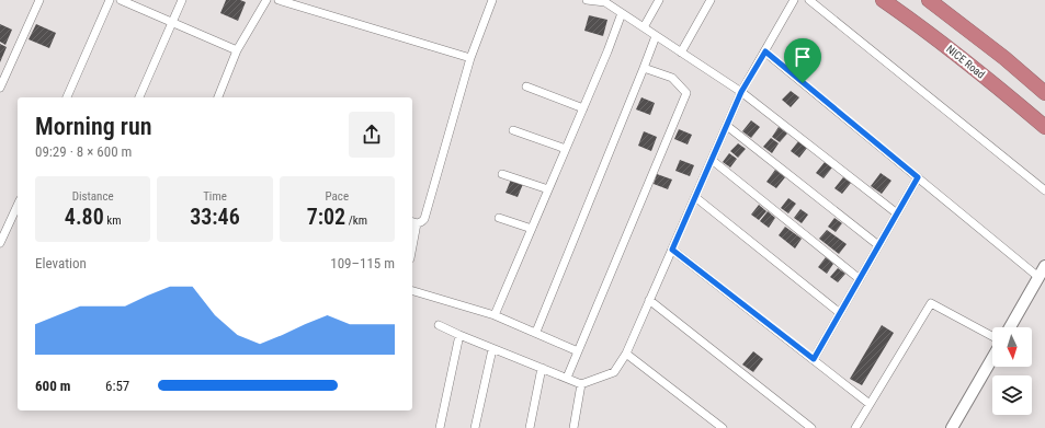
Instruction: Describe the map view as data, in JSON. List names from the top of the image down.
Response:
{
  "streets": {
    "highway": ["NICE Road"]
  },
  "north": "bottom",
  "page": {
    "heading": ["Morning run", "09:29 · 8 × 600 m"],
    "stats": [
      ["Distance", "4.80 km"],
      ["Time", "33:46"],
      ["Pace", "7:02 /km"]
    ],
    "chart": ["Elevation", "109–115 m"],
    "list": [
      {
        "name": "600 m",
        "note": "6:57"
      }
    ]
  }
}
